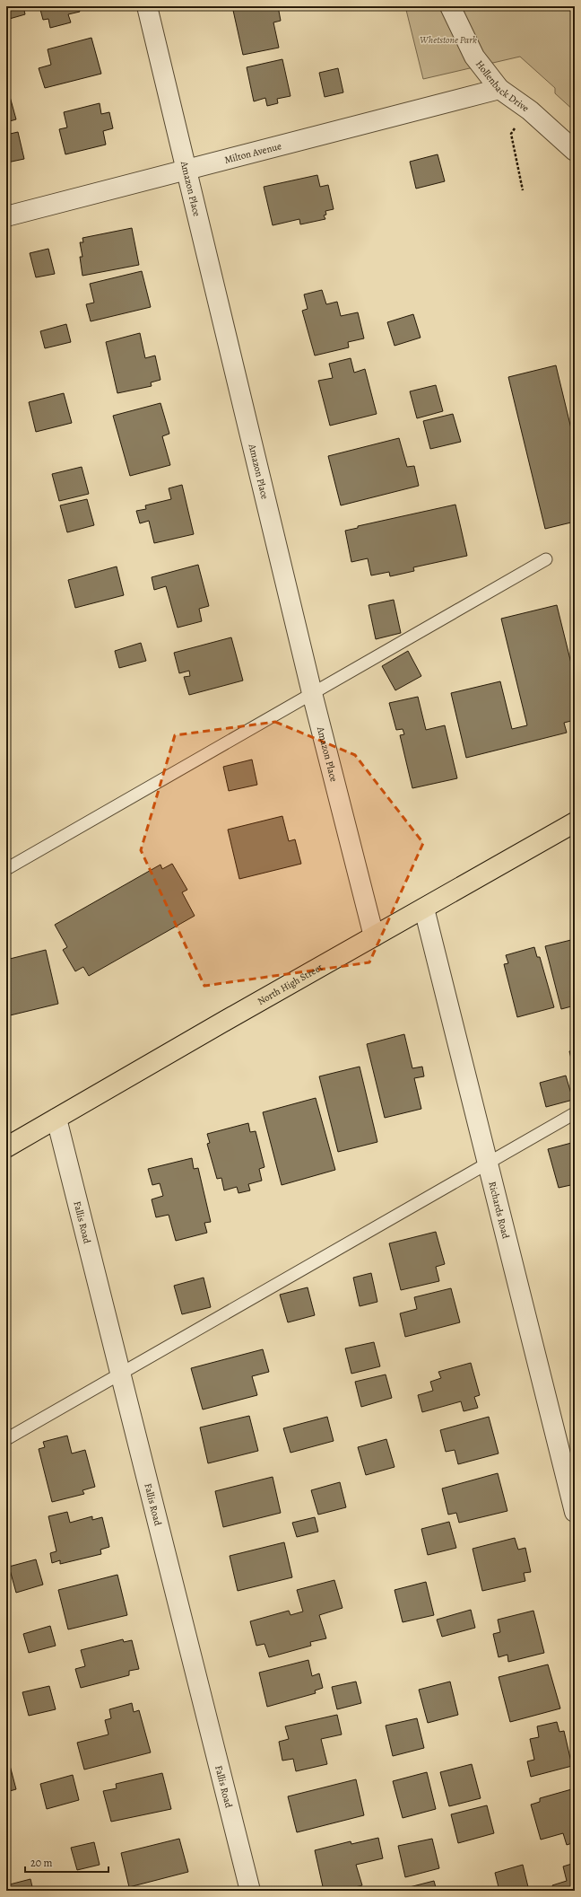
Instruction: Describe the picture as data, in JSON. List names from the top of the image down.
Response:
{
  "streets": {
    "main road": ["North High Street"],
    "street": [
      "Hollenback Drive",
      "Milton Avenue",
      "Amazon Place",
      "Richards Road",
      "Fallis Road"
    ]
  },
  "crossings": [
    ["Hollenback Drive", "Milton Avenue"],
    ["Milton Avenue", "Amazon Place"],
    ["Amazon Place", "North High Street"],
    ["North High Street", "Richards Road"],
    ["North High Street", "Fallis Road"]
  ],
  "parks": ["Whetstone Park"],
  "scale_bar": "20 m"
}
